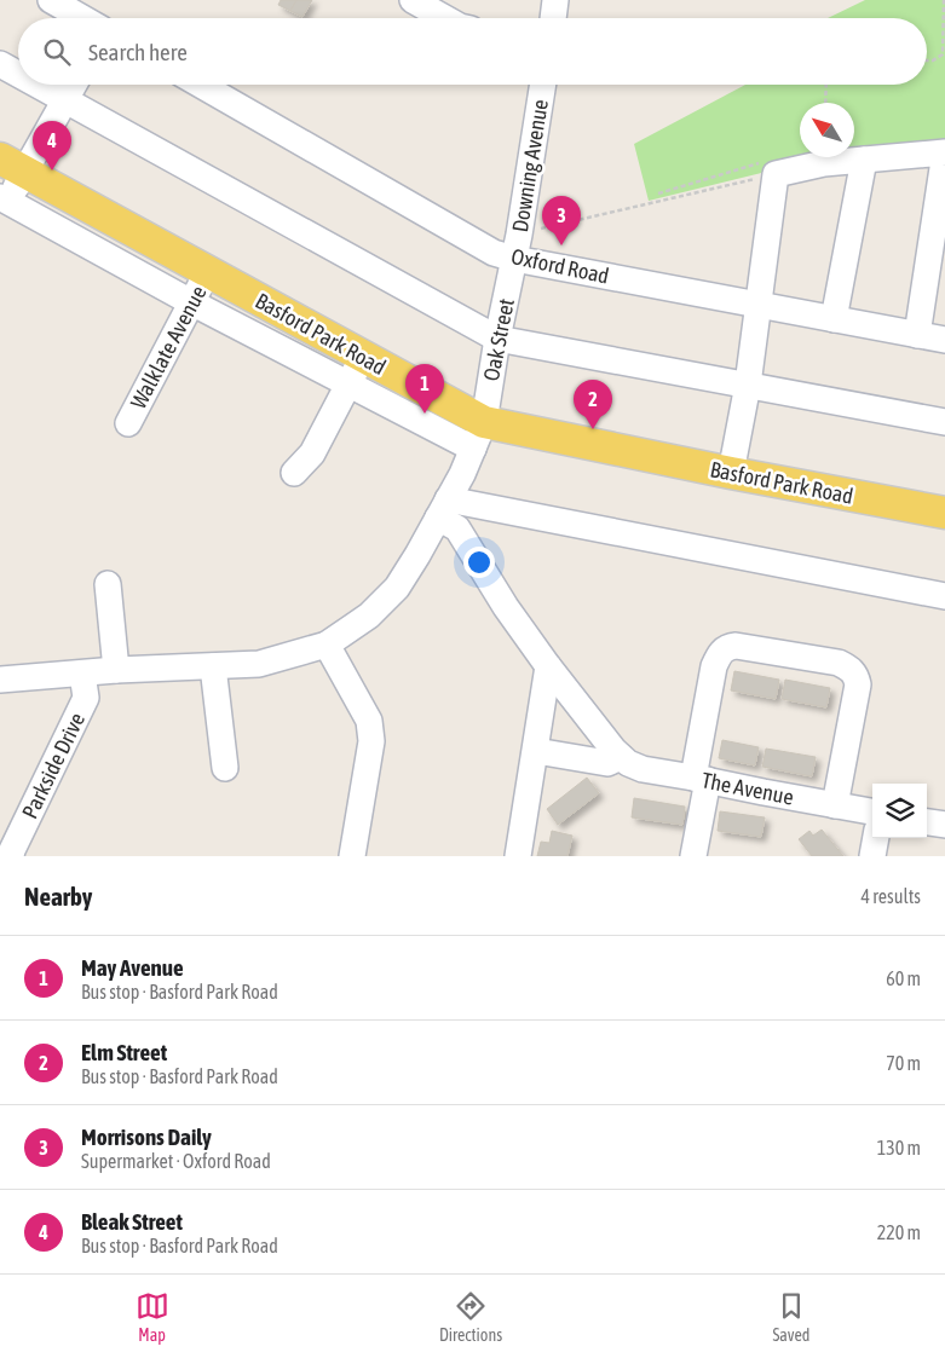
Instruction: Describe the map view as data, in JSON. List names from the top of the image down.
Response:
{
  "streets": {
    "main road": ["Basford Park Road"],
    "street": [
      "Downing Avenue",
      "Oxford Road",
      "Oak Street",
      "Walklate Avenue",
      "Parkside Drive",
      "The Avenue"
    ]
  },
  "crossings": [
    ["Downing Avenue", "Oxford Road"],
    ["Downing Avenue", "Oak Street"],
    ["Oxford Road", "Oak Street"],
    ["Basford Park Road", "Oak Street"],
    ["Basford Park Road", "Walklate Avenue"],
    ["Oak Street", "Parkside Drive"],
    ["Oak Street", "The Avenue"]
  ],
  "north": "top left",
  "page": {
    "search": "Search here",
    "pins": [
      "4",
      "3",
      "1",
      "2"
    ],
    "heading": ["Nearby", "4 results"],
    "list": [
      {
        "mark": "1",
        "name": "May Avenue",
        "note": "Bus stop · Basford Park Road",
        "value": "60 m"
      },
      {
        "mark": "2",
        "name": "Elm Street",
        "note": "Bus stop · Basford Park Road",
        "value": "70 m"
      },
      {
        "mark": "3",
        "name": "Morrisons Daily",
        "note": "Supermarket · Oxford Road",
        "value": "130 m"
      },
      {
        "mark": "4",
        "name": "Bleak Street",
        "note": "Bus stop · Basford Park Road",
        "value": "220 m"
      }
    ],
    "nav": ["Map", "Directions", "Saved"]
  }
}
